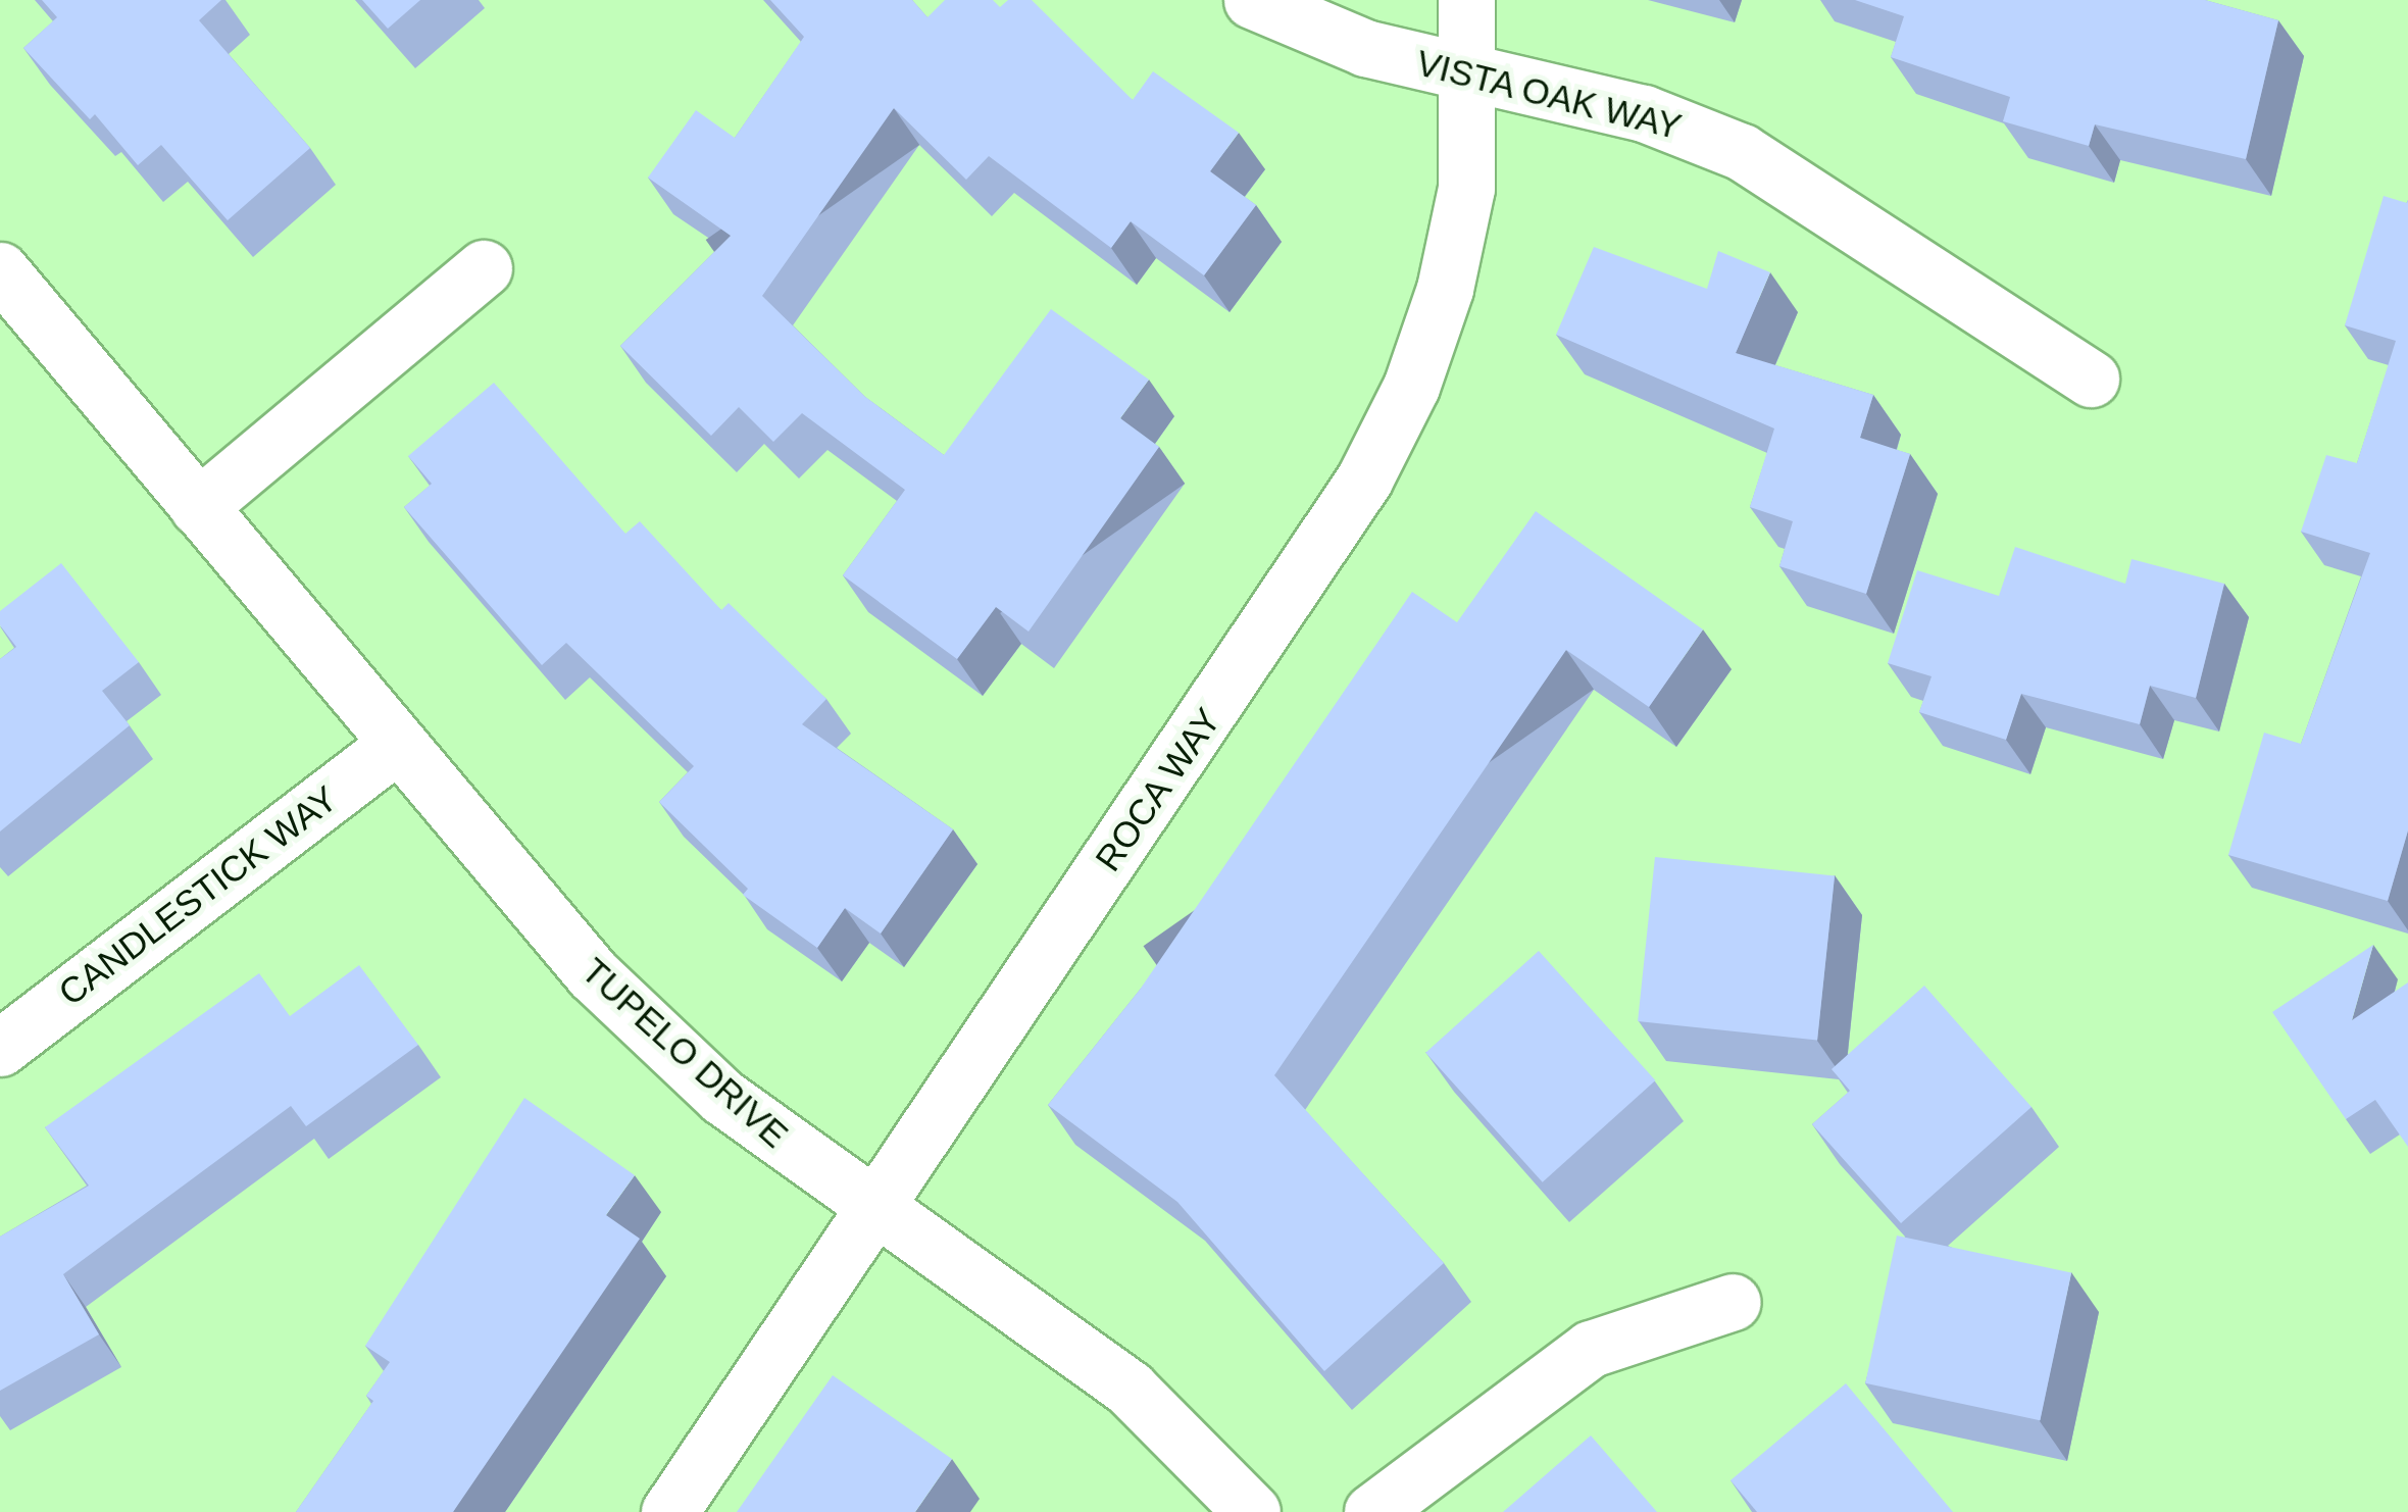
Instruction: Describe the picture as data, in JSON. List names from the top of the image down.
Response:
{
  "streets": {
    "street": [
      "VISTA OAK WAY",
      "ROCA WAY",
      "CANDLESTICK WAY",
      "TUPELO DRIVE"
    ]
  },
  "crossings": [
    ["VISTA OAK WAY", "ROCA WAY"],
    ["ROCA WAY", "TUPELO DRIVE"],
    ["CANDLESTICK WAY", "TUPELO DRIVE"]
  ]
}
